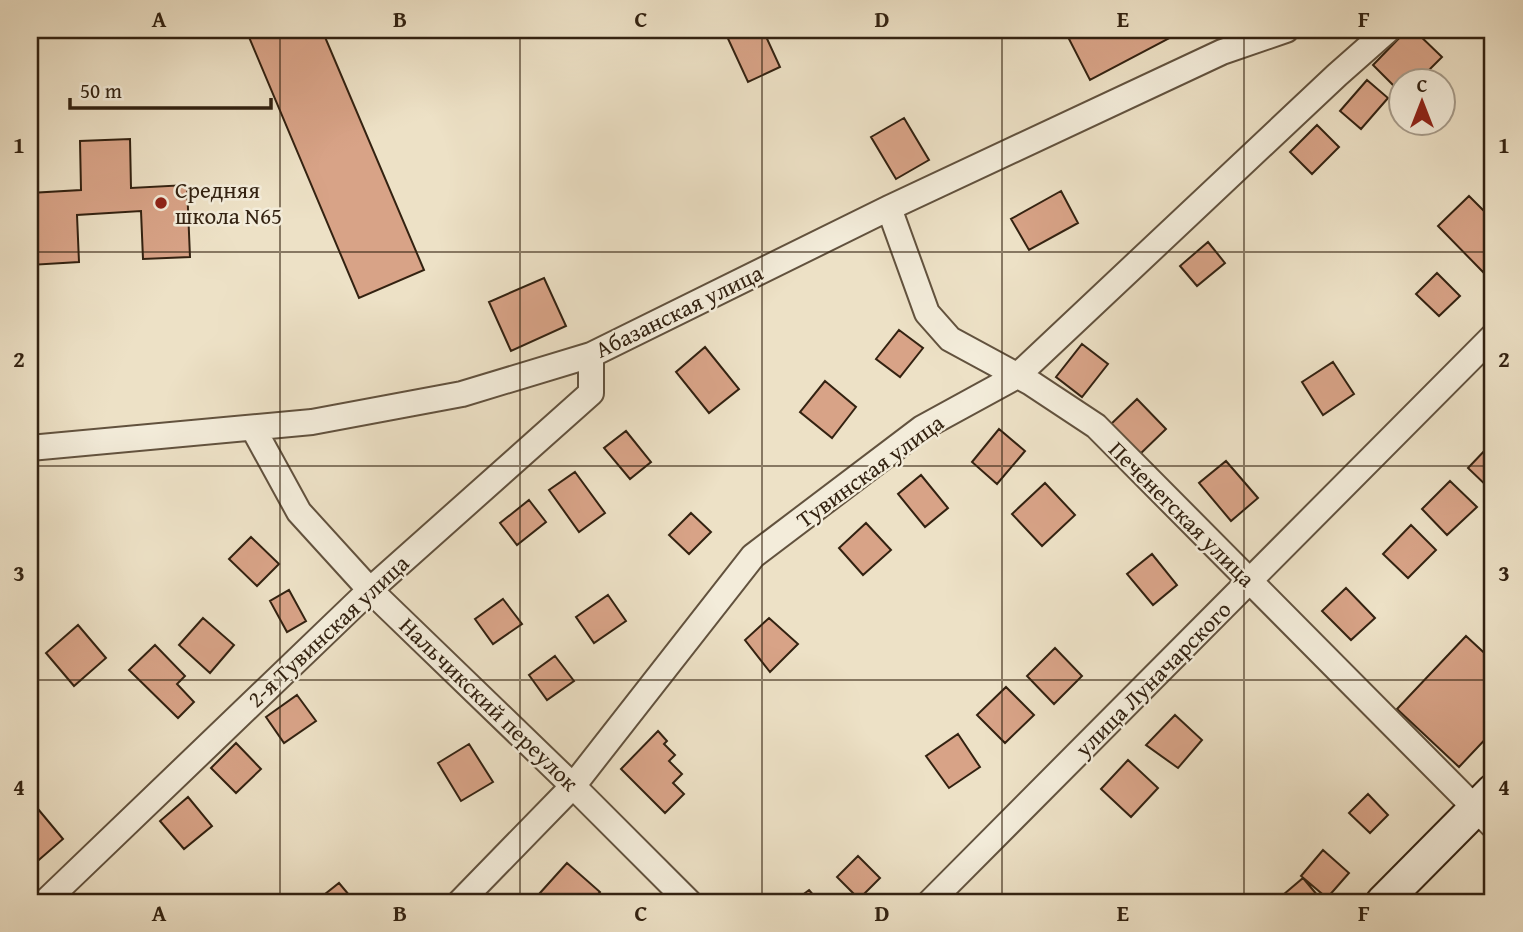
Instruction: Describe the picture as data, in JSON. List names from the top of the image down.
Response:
{
  "streets": {
    "street": [
      "Абазанская улица",
      "Тувинская улица",
      "Печенегская улица",
      "2-я Тувинская улица",
      "улица Луначарского",
      "Нальчикский переулок"
    ]
  },
  "crossings": [
    ["Абазанская улица", "Печенегская улица"],
    ["Абазанская улица", "2-я Тувинская улица"],
    ["Абазанская улица", "Нальчикский переулок"],
    ["Тувинская улица", "Печенегская улица"],
    ["Тувинская улица", "Нальчикский переулок"],
    ["Печенегская улица", "улица Луначарского"],
    ["2-я Тувинская улица", "Нальчикский переулок"]
  ],
  "places": ["Средняя школа N65"],
  "scale_bar": "50 m",
  "north": "top",
  "grid": {
    "columns": [
      "A",
      "B",
      "C",
      "D",
      "E",
      "F"
    ],
    "rows": [
      "1",
      "2",
      "3",
      "4"
    ]
  }
}
